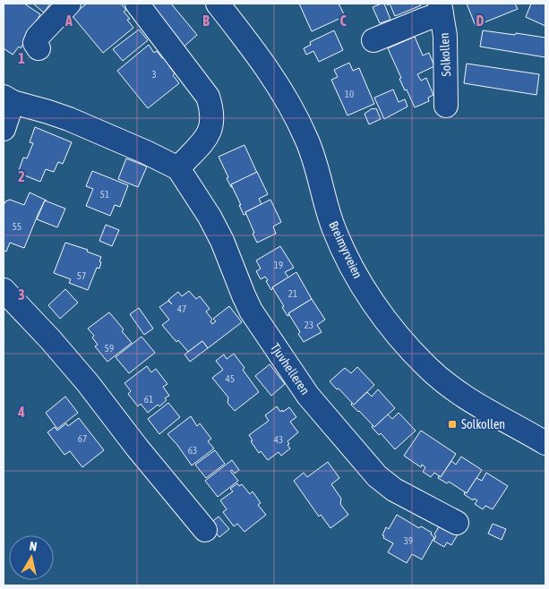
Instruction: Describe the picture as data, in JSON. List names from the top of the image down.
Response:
{
  "streets": {
    "street": ["Solkollen", "Breimyrveien", "Tjuvhelleren"]
  },
  "places": {
    "transit": ["Solkollen"]
  },
  "house_numbers": [
    "3",
    "10",
    "51",
    "55",
    "19",
    "57",
    "21",
    "47",
    "23",
    "59",
    "45",
    "61",
    "67",
    "43",
    "63",
    "39"
  ],
  "north": "top",
  "grid": {
    "columns": [
      "A",
      "B",
      "C",
      "D"
    ],
    "rows": [
      "1",
      "2",
      "3",
      "4"
    ]
  }
}
